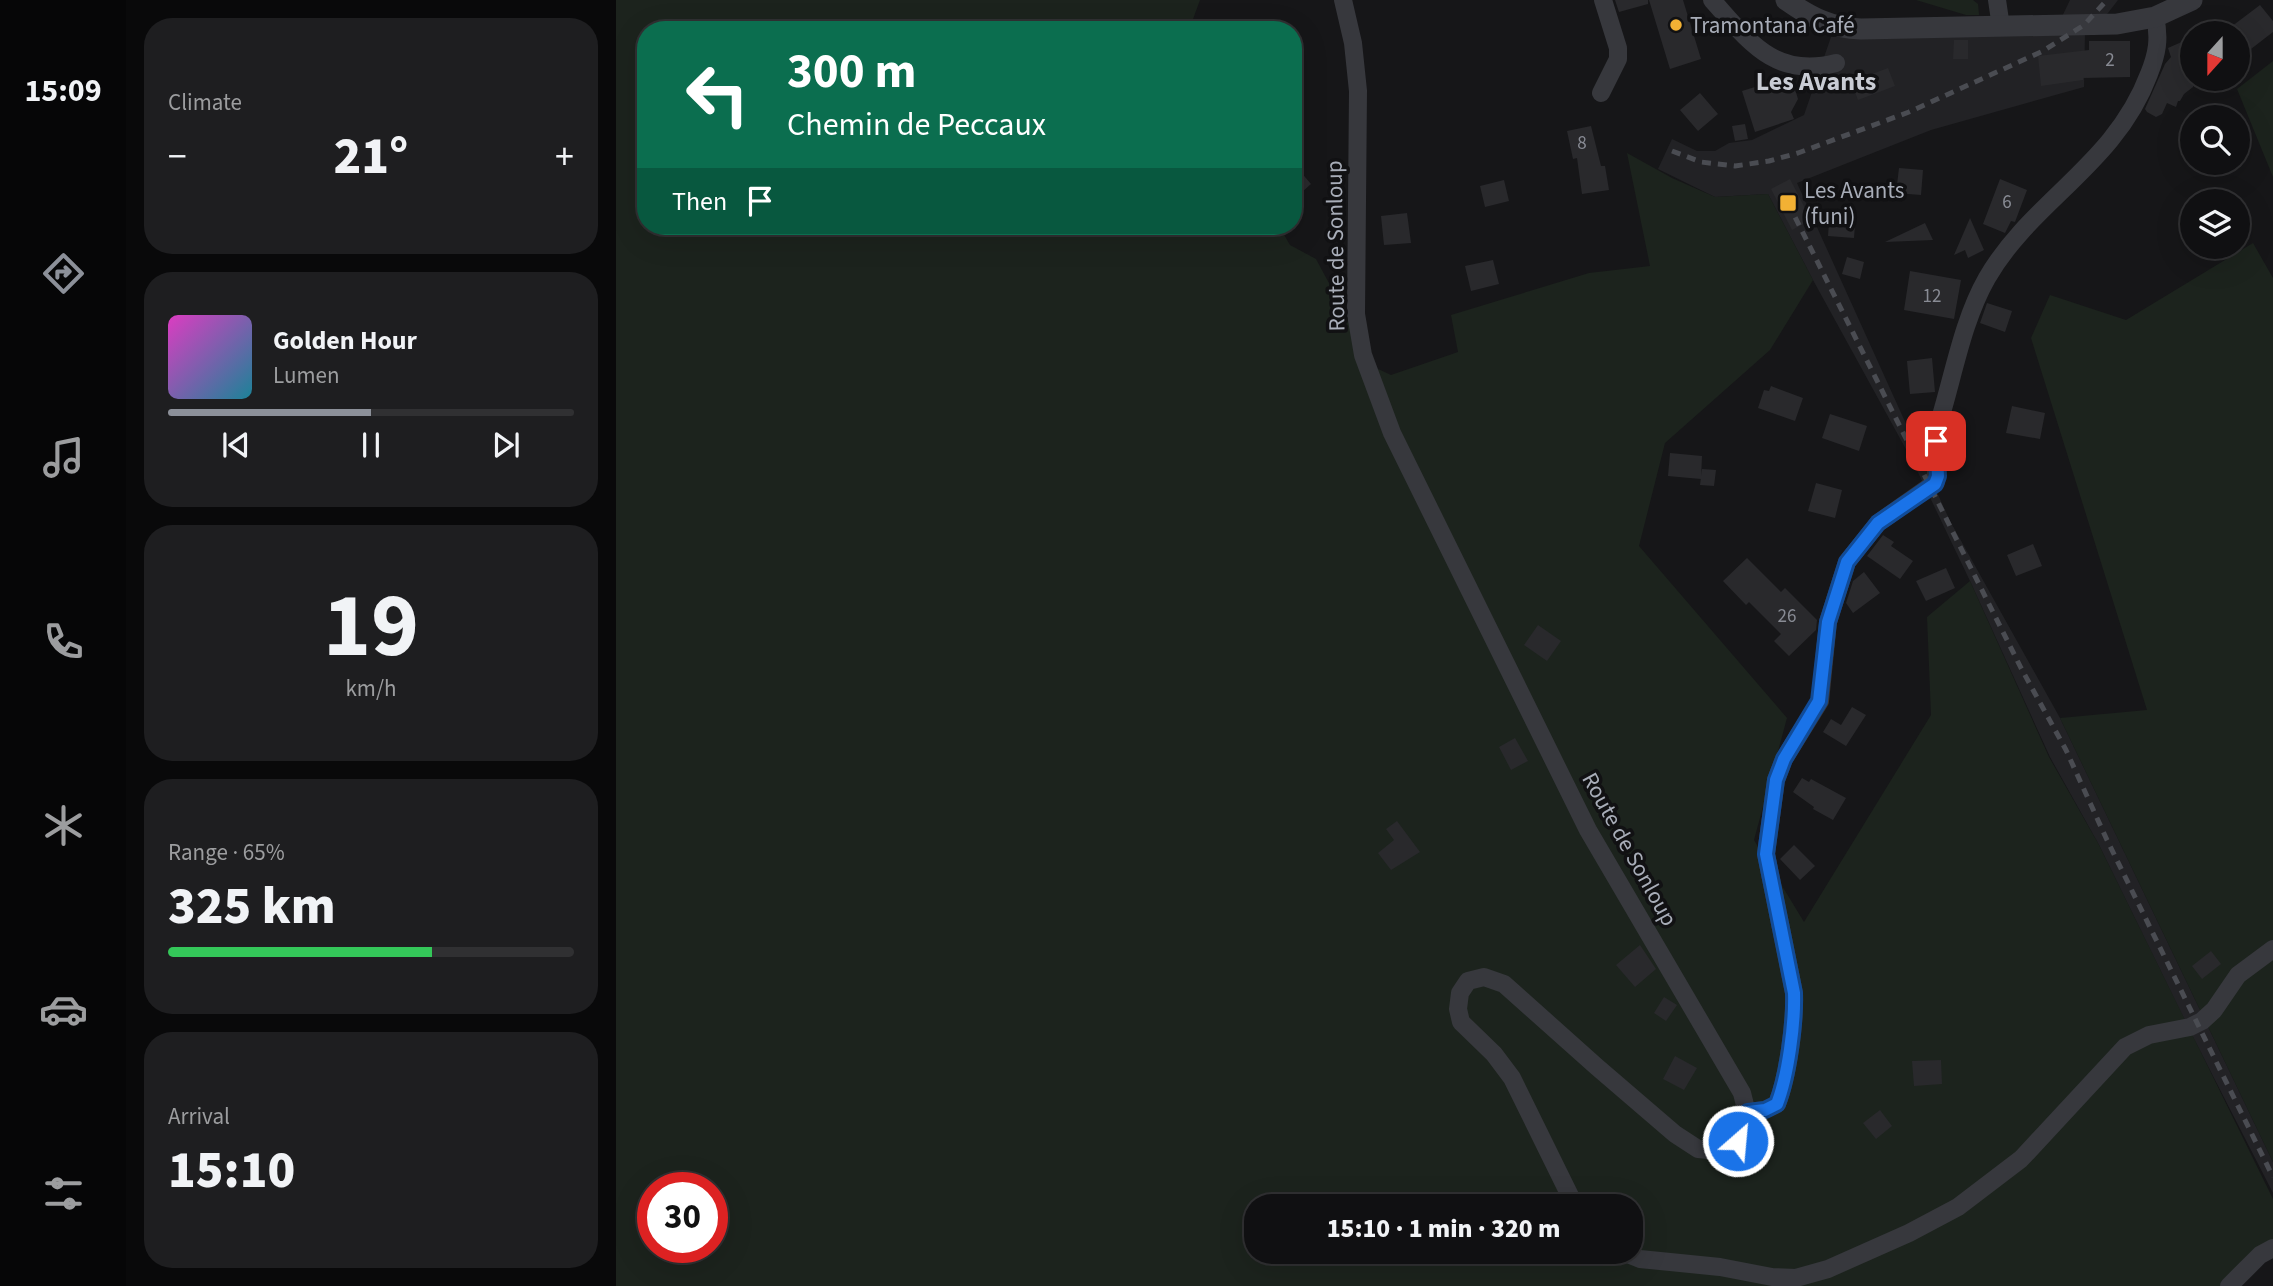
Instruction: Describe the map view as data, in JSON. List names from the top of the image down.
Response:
{
  "streets": {
    "street": ["Route de Sonloup"]
  },
  "districts": ["Les Avants"],
  "places": {
    "other": ["Tramontana Café"],
    "transit": ["Les Avants (funi)"]
  },
  "house_numbers": [
    "2",
    "8",
    "6",
    "12",
    "26"
  ],
  "north": "bottom",
  "page": {
    "tabs": "15:09",
    "tile": [
      "Climate",
      ["19", "km/h"],
      ["Range · 65%", "325 km"],
      ["Arrival", "15:10"]
    ],
    "turn": ["300 m", "Chemin de Peccaux"],
    "heat": ["−", "21°", "+"],
    "then": "Then",
    "song": ["Golden Hour", "Lumen"],
    "limit": "30",
    "trip": "15:10 · 1 min · 320 m"
  }
}
